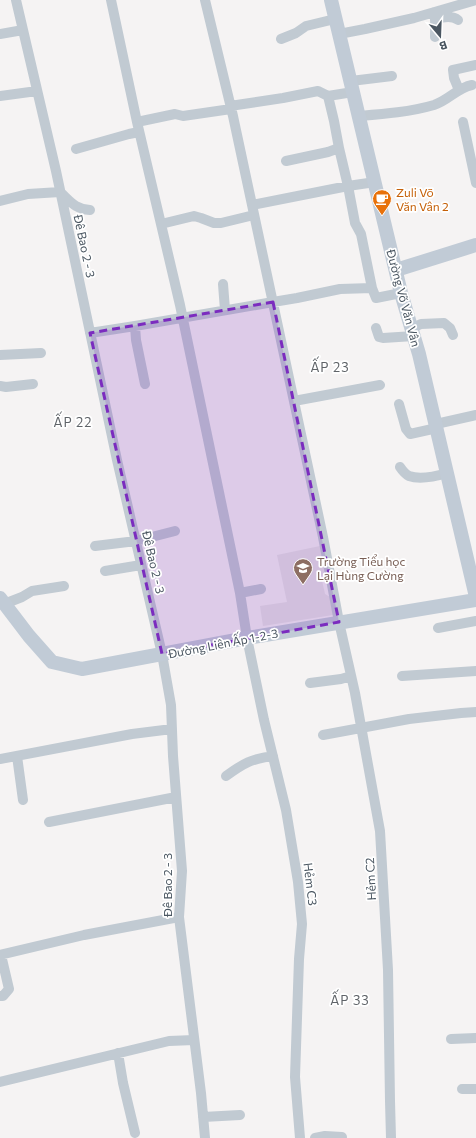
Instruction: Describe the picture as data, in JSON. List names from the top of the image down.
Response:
{
  "streets": {
    "street": [
      "Đê Bao 2 - 3",
      "Đường Võ Văn Vân",
      "Đường Liên Ấp 1-2-3",
      "Hẻm C2",
      "Hẻm C3"
    ]
  },
  "crossings": [
    ["Đê Bao 2 - 3", "Đường Liên Ấp 1-2-3"],
    ["Đường Võ Văn Vân", "Đường Liên Ấp 1-2-3"],
    ["Đường Liên Ấp 1-2-3", "Hẻm C2"],
    ["Đường Liên Ấp 1-2-3", "Hẻm C3"]
  ],
  "districts": ["ẤP 23", "ẤP 22", "ẤP 33"],
  "places": {
    "cafe": ["Zuli Võ Văn Vân 2"],
    "school or university": ["Trường Tiểu học Lại Hùng Cường"]
  },
  "north": "bottom"
}
